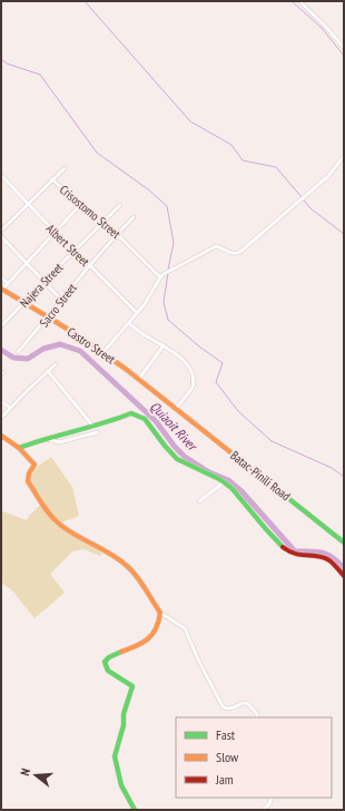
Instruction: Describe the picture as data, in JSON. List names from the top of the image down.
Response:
{
  "streets": {
    "street": [
      "Crisostomo Street",
      "Albert Street",
      "Najera Street",
      "Sacro Street",
      "Castro Street",
      "Batac-Pinili Road"
    ]
  },
  "crossings": [
    ["Crisostomo Street", "Albert Street"],
    ["Crisostomo Street", "Najera Street"],
    ["Crisostomo Street", "Sacro Street"],
    ["Albert Street", "Najera Street"],
    ["Albert Street", "Sacro Street"],
    ["Najera Street", "Castro Street"],
    ["Sacro Street", "Castro Street"],
    ["Castro Street", "Batac-Pinili Road"]
  ],
  "water": ["Quiaoit River"],
  "legend": ["Fast", "Slow", "Jam"],
  "north": "left"
}
